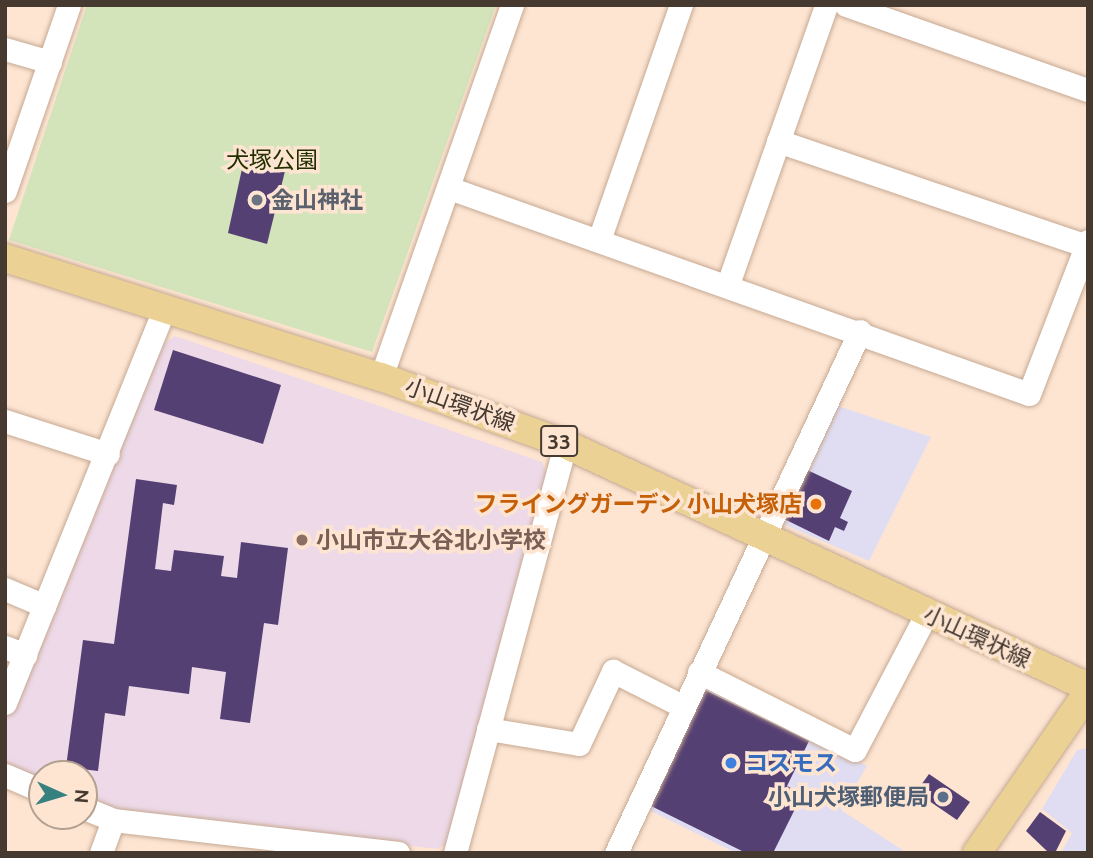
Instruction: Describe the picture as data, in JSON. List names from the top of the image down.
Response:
{
  "streets": {
    "main road": ["小山環状線", "33"]
  },
  "parks": ["犬塚公園"],
  "places": [
    "金山神社",
    "フライングガーデン 小山犬塚店",
    "小山市立大谷北小学校",
    "コスモス",
    "小山犬塚郵便局"
  ],
  "north": "right"
}
